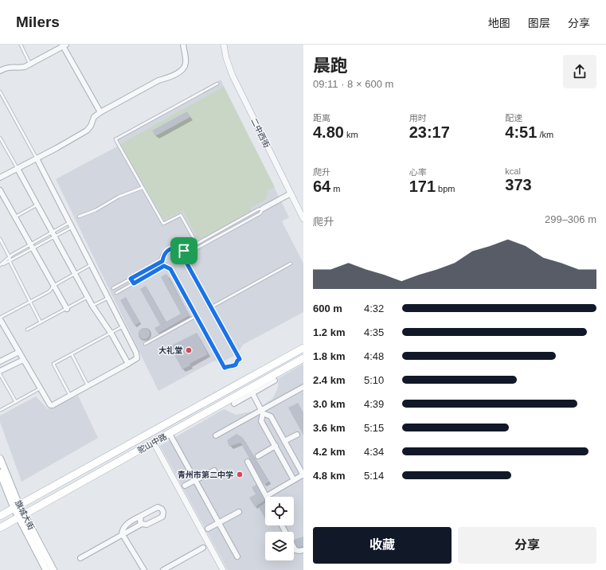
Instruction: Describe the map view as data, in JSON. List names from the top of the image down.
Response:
{
  "streets": {
    "main road": ["驼山中路", "旗城大街"],
    "street": ["二中西街"]
  },
  "crossings": [
    ["驼山中路", "旗城大街"]
  ],
  "places": ["大礼堂", "青州市第二中学"],
  "page": {
    "header": "Milers",
    "nav": ["地图", "图层", "分享"],
    "heading": ["晨跑", "09:11 · 8 × 600 m"],
    "stats": [
      ["距离", "4.80 km"],
      ["用时", "23:17"],
      ["配速", "4:51 /km"],
      ["爬升", "64 m"],
      ["心率", "171 bpm"],
      ["kcal", "373"]
    ],
    "chart": ["爬升", "299–306 m"],
    "list": [
      {
        "name": "600 m",
        "note": "4:32"
      },
      {
        "name": "1.2 km",
        "note": "4:35"
      },
      {
        "name": "1.8 km",
        "note": "4:48"
      },
      {
        "name": "2.4 km",
        "note": "5:10"
      },
      {
        "name": "3.0 km",
        "note": "4:39"
      },
      {
        "name": "3.6 km",
        "note": "5:15"
      },
      {
        "name": "4.2 km",
        "note": "4:34"
      },
      {
        "name": "4.8 km",
        "note": "5:14"
      }
    ],
    "buttons": ["收藏", "分享"]
  }
}
